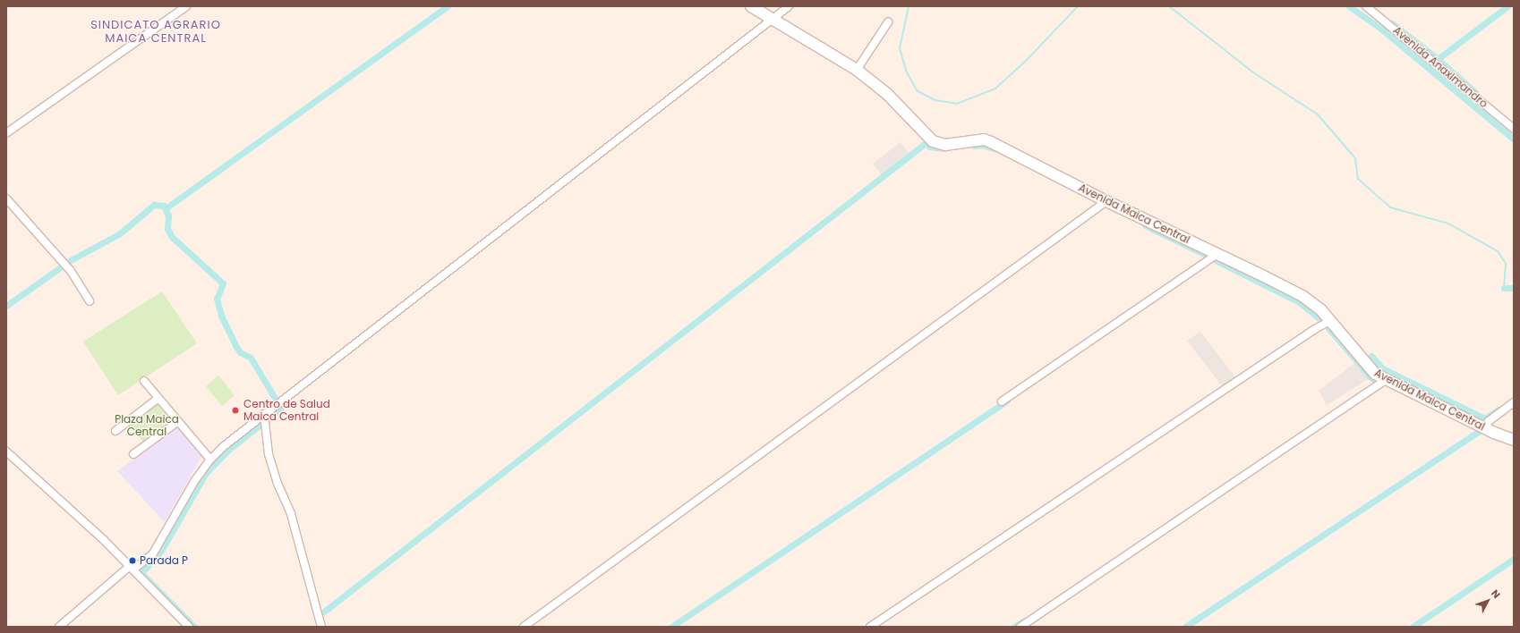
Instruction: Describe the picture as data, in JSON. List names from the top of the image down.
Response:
{
  "streets": {
    "street": ["Avenida Anaximandro", "Avenida Maica Central"]
  },
  "districts": ["SINDICATO AGRARIO MAICA CENTRAL"],
  "parks": ["Plaza Maica Central"],
  "places": ["Centro de Salud Maica Central", "Parada P"],
  "north": "top right"
}
